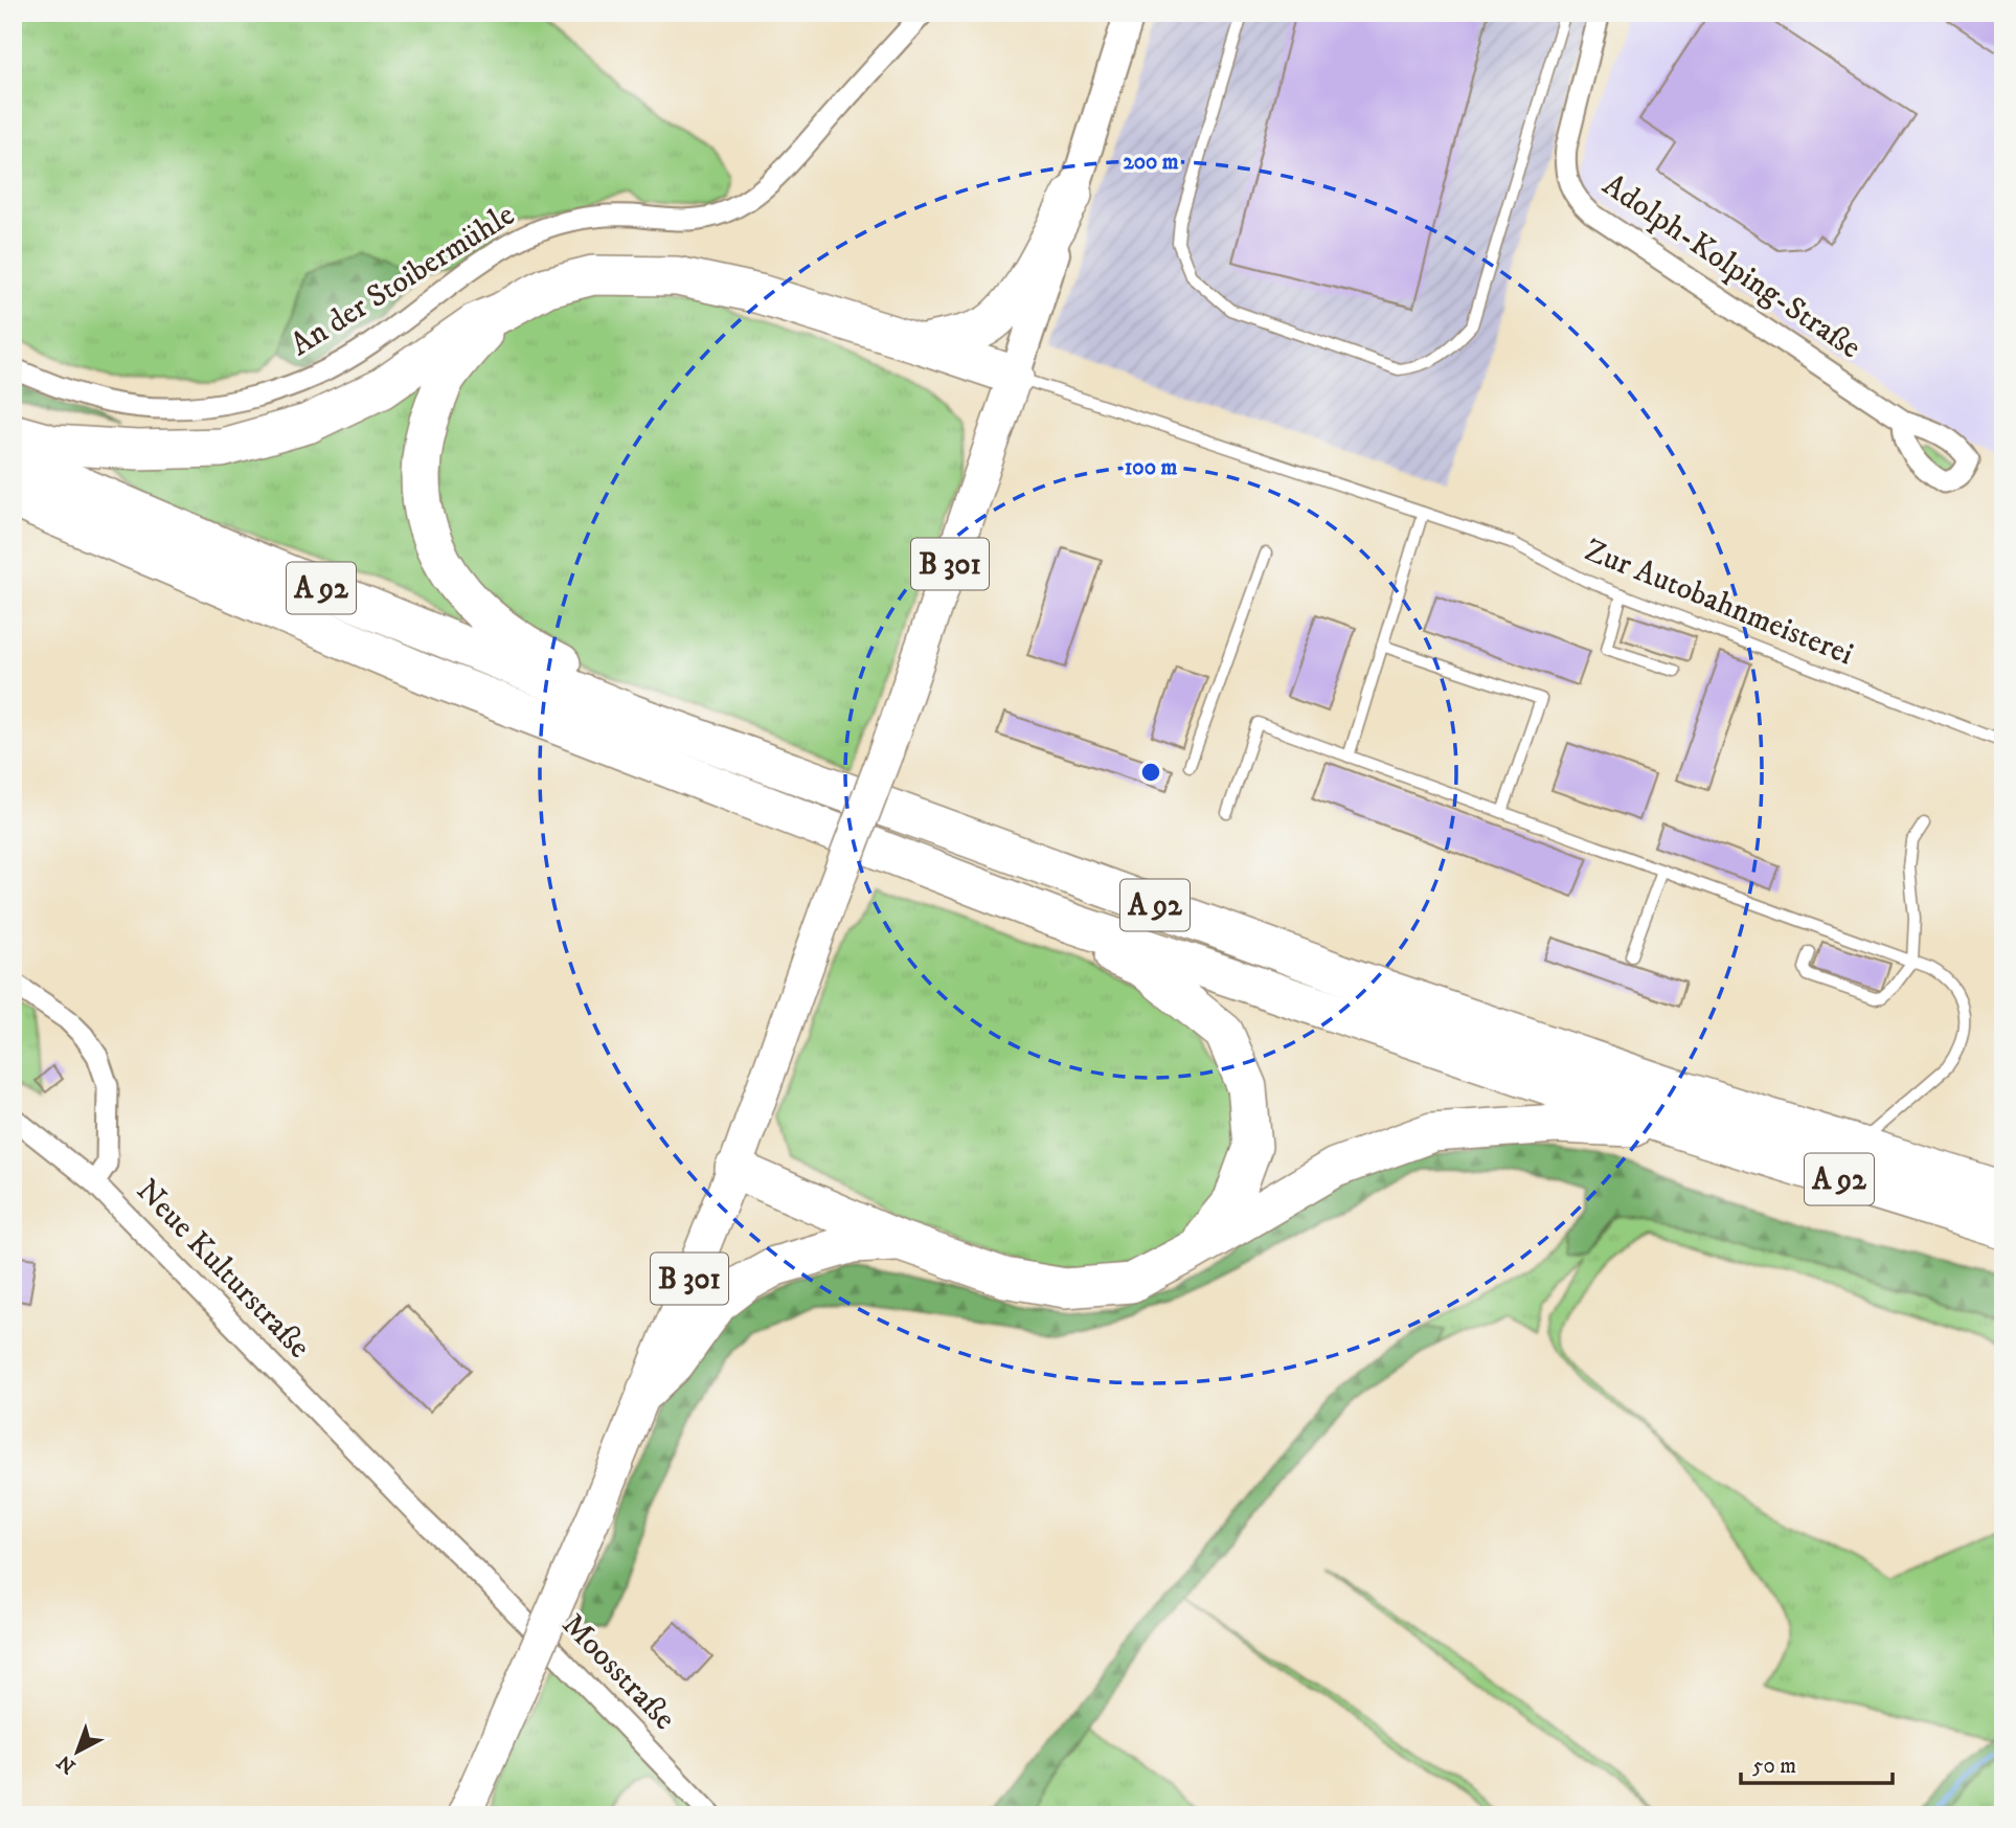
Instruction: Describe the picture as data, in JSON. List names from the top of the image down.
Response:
{
  "streets": {
    "highway": ["A 92"],
    "main road": ["B 301"],
    "street": [
      "Adolph-Kolping-Straße",
      "An der Stoibermühle",
      "Neue Kulturstraße",
      "Moosstraße"
    ],
    "lane": ["Zur Autobahnmeisterei"]
  },
  "crossings": [
    ["B 301", "Zur Autobahnmeisterei"],
    ["Neue Kulturstraße", "Moosstraße"]
  ],
  "scale_bar": "50 m",
  "north": "bottom left",
  "rings": ["200 m", "100 m"]
}
